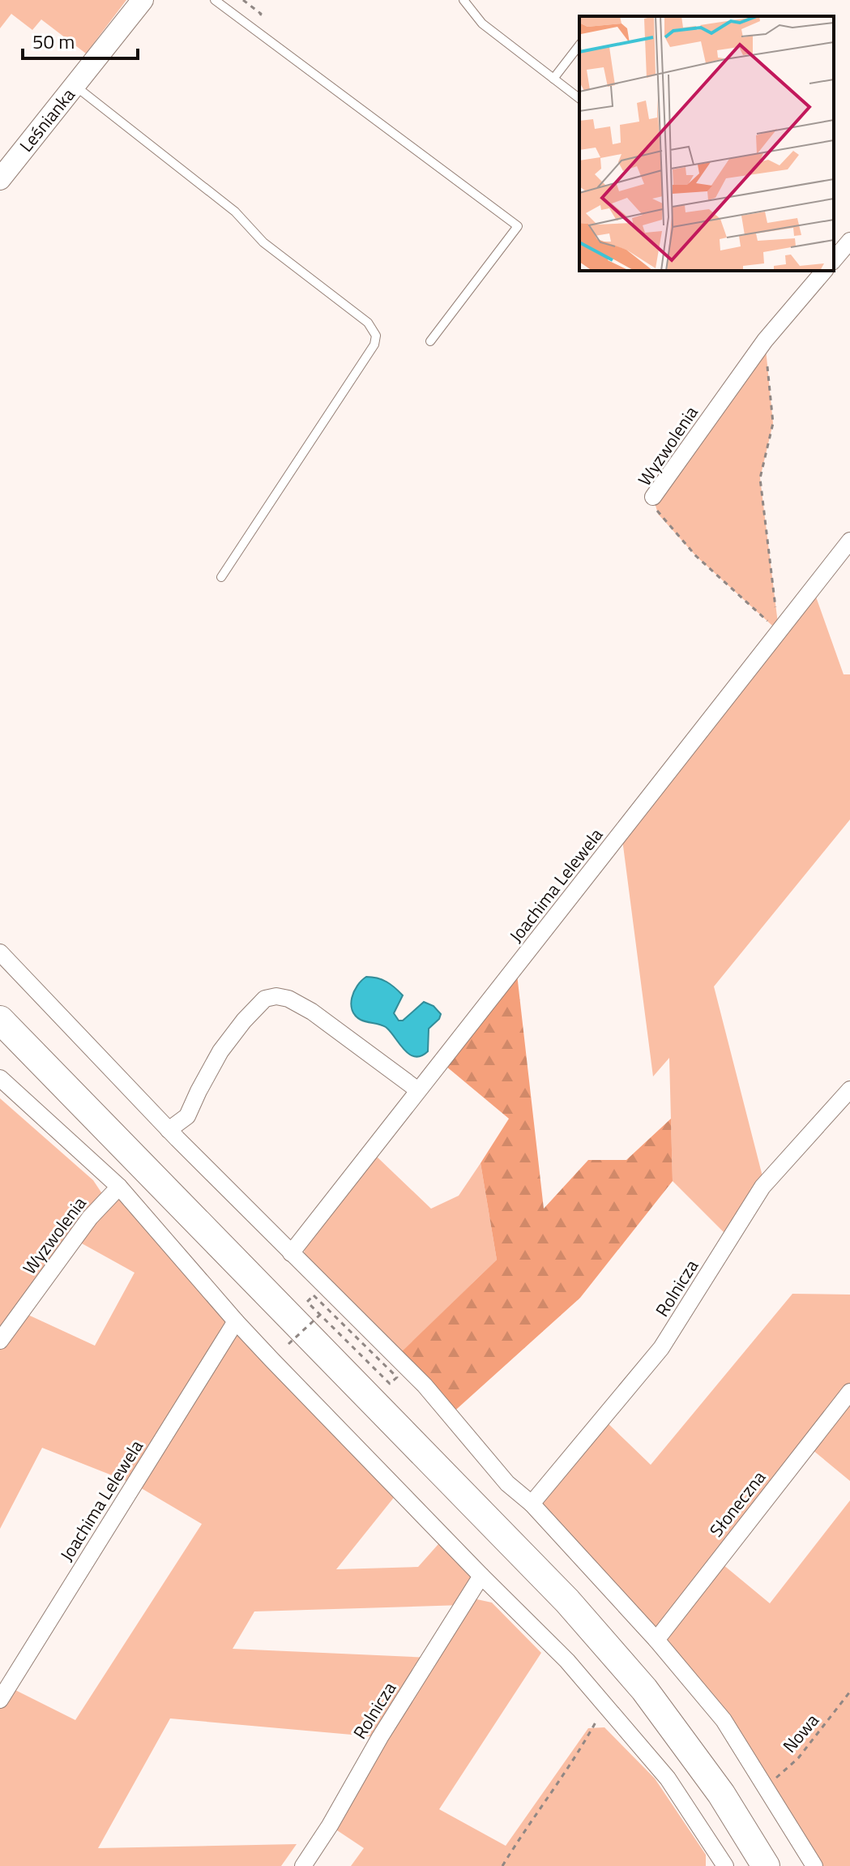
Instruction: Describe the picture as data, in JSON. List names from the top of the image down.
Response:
{
  "streets": {
    "street": [
      "Leśnianka",
      "Wyzwolenia",
      "Joachima Lelewela",
      "Rolnicza",
      "Słoneczna"
    ],
    "path": ["Nowa"]
  },
  "crossings": [
    ["Wyzwolenia", "Joachima Lelewela"]
  ],
  "scale_bar": "50 m"
}
